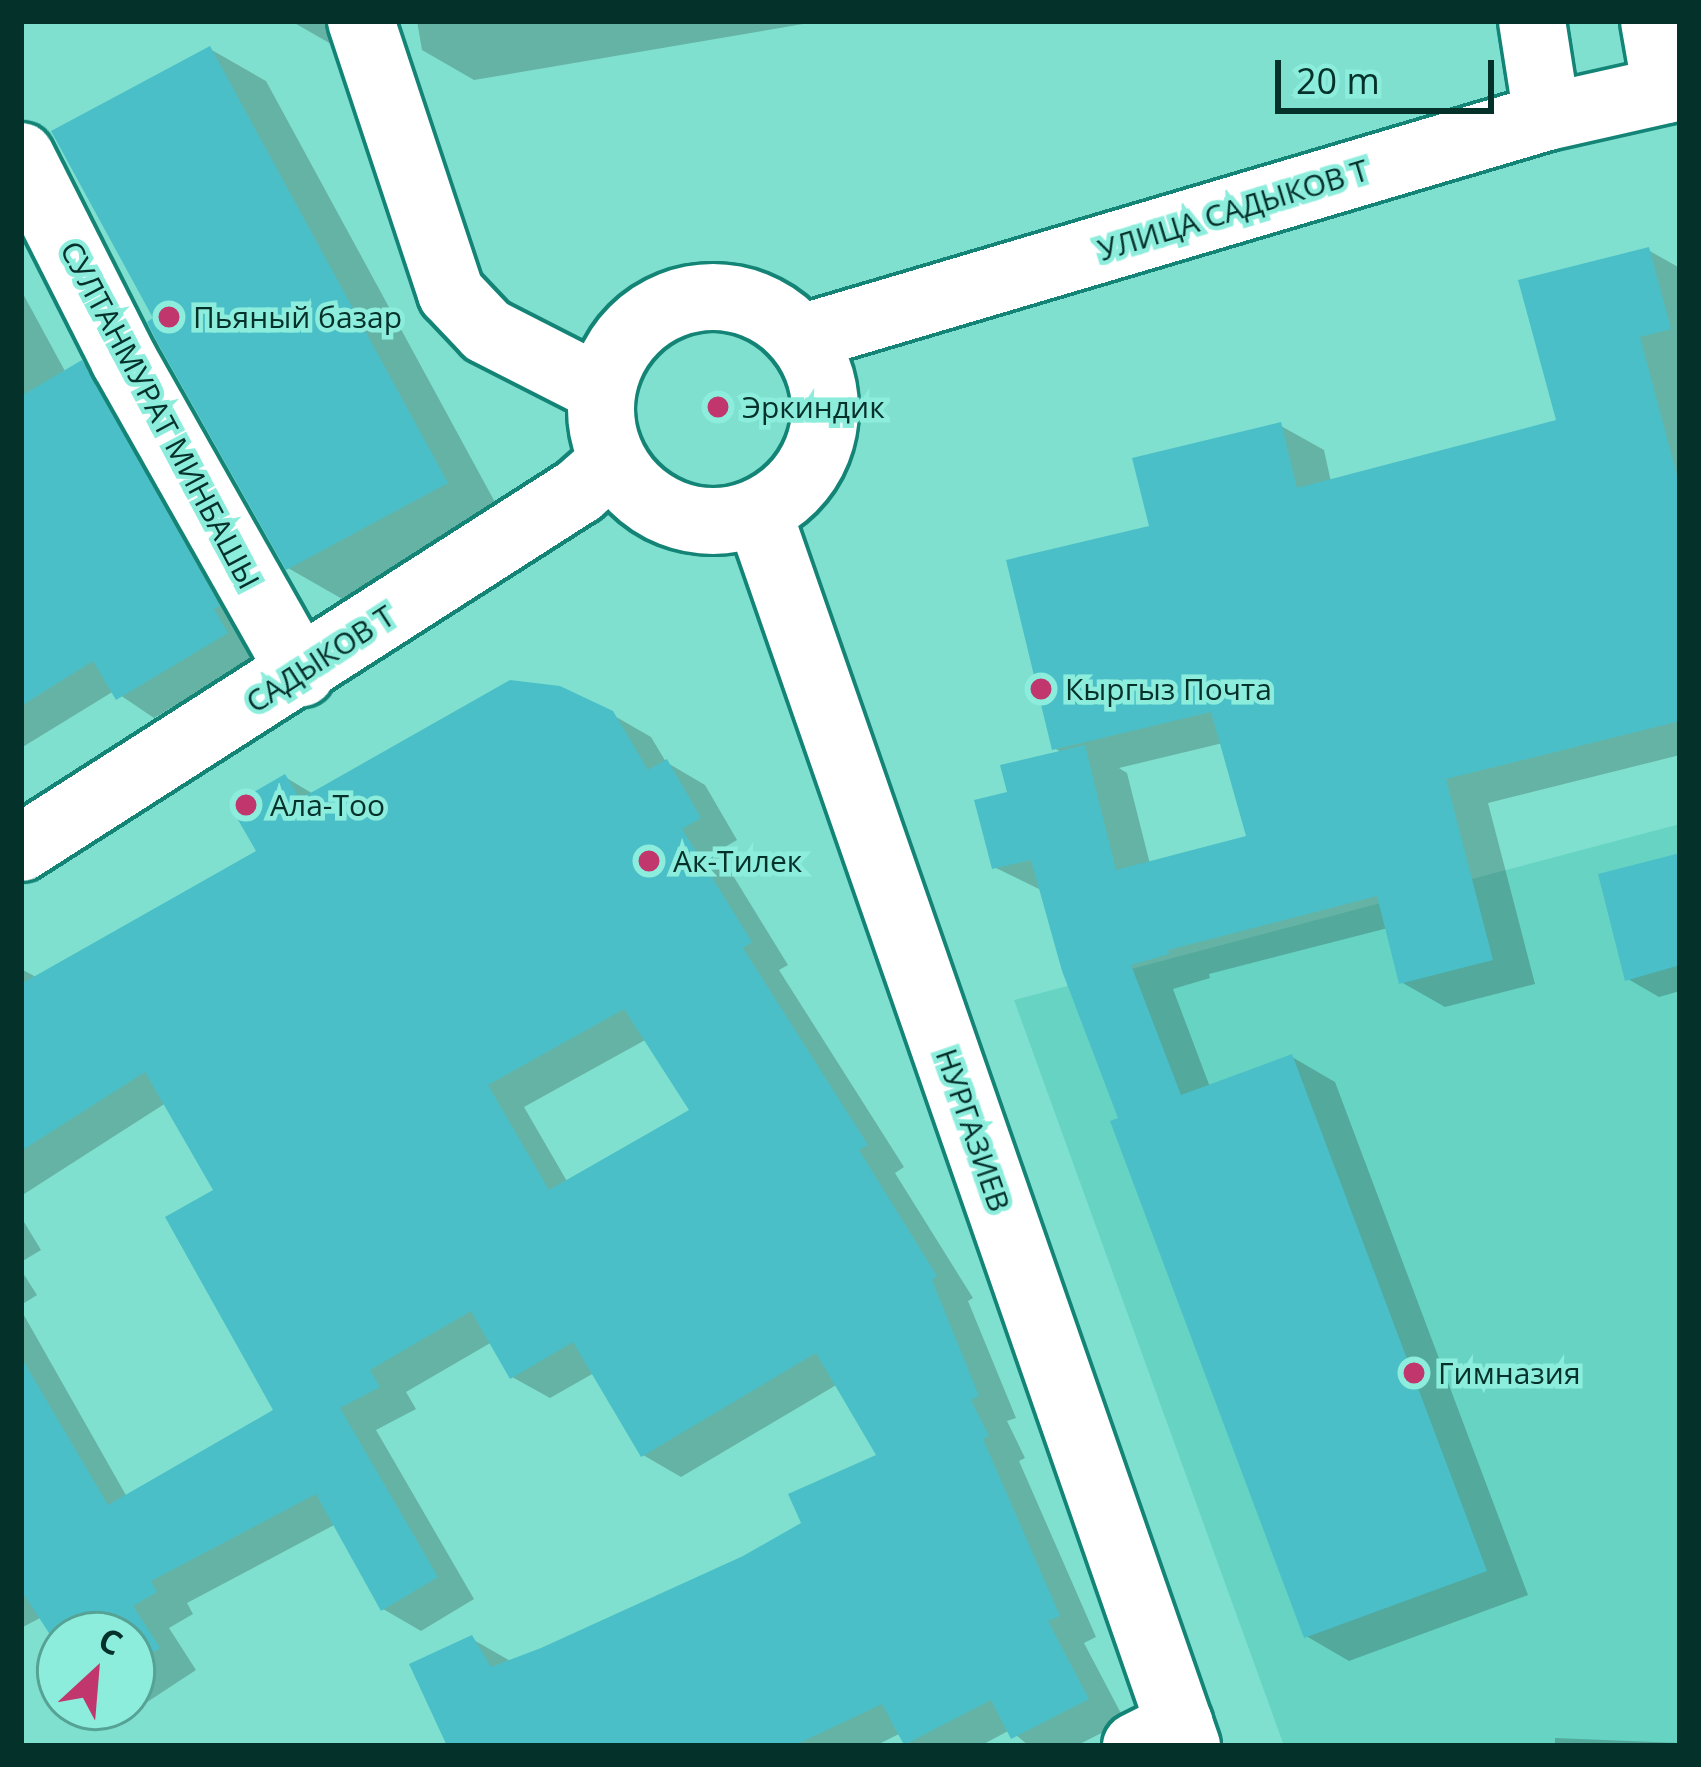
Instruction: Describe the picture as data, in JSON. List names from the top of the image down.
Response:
{
  "streets": {
    "main road": [
      "УЛИЦА САДЫКОВ Т",
      "СУЛТАНМУРАТ МИНБАШЫ",
      "САДЫКОВ Т",
      "НУРГАЗИЕВ"
    ]
  },
  "crossings": [
    ["УЛИЦА САДЫКОВ Т", "САДЫКОВ Т"],
    ["УЛИЦА САДЫКОВ Т", "НУРГАЗИЕВ"],
    ["СУЛТАНМУРАТ МИНБАШЫ", "САДЫКОВ Т"],
    ["САДЫКОВ Т", "НУРГАЗИЕВ"]
  ],
  "places": [
    "Пьяный базар",
    "Эркиндик",
    "Кыргыз Почта",
    "Ала-Тоо",
    "Ак-Тилек",
    "Гимназия"
  ],
  "scale_bar": "20 m",
  "north": "top right"
}
